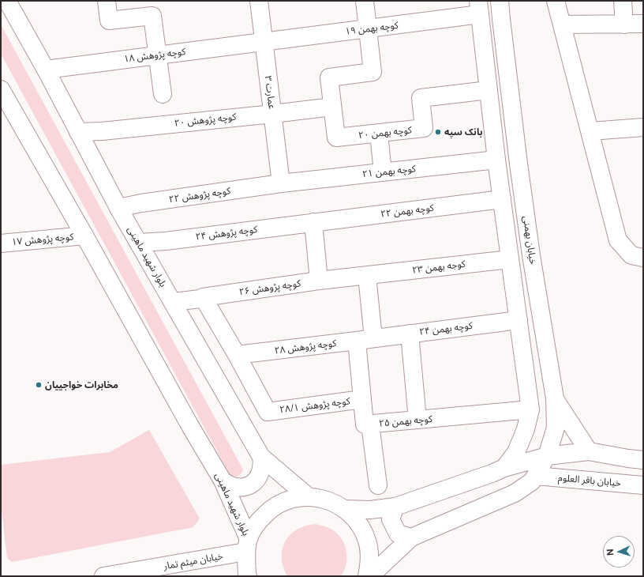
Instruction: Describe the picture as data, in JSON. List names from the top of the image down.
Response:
{
  "streets": {
    "street": [
      "کوچه بهمن ۱۹",
      "کوچه پژوهش ۱۸",
      "عمارت ۳",
      "کوچه پژوهش ۲۰",
      "کوچه بهمن ۲۰",
      "کوچه بهمن ۲۱",
      "کوچه پژوهش ۲۲",
      "کوچه بهمن ۲۲",
      "کوچه پژوهش ۲۴",
      "کوچه پژوهش ۱۷",
      "خیابان بهمنی",
      "بلوار شهید ماهینی",
      "کوجه بهمن ۲۳",
      "کوچه پژوهش ۲۶",
      "کوچه بهمن ۲۴",
      "کوچه پژوهش ۲۸",
      "کوچه پژوهش ۲۸/۱",
      "کوچه بهمن ۲۵",
      "خیابان باقر العلوم",
      "خیابان میثم تمار"
    ]
  },
  "crossings": [
    ["کوچه بهمن ۱۹", "کوچه پژوهش ۱۸"],
    ["کوچه بهمن ۱۹", "عمارت ۳"],
    ["کوچه پژوهش ۱۸", "عمارت ۳"],
    ["کوچه پژوهش ۱۸", "بلوار شهید ماهینی"],
    ["عمارت ۳", "کوچه پژوهش ۲۰"],
    ["عمارت ۳", "کوچه بهمن ۲۱"],
    ["عمارت ۳", "کوچه پژوهش ۲۲"],
    ["کوچه پژوهش ۲۰", "کوچه بهمن ۲۰"],
    ["کوچه پژوهش ۲۰", "بلوار شهید ماهینی"],
    ["کوچه بهمن ۲۱", "کوچه پژوهش ۲۲"],
    ["کوچه پژوهش ۲۲", "بلوار شهید ماهینی"],
    ["کوچه بهمن ۲۲", "کوچه پژوهش ۲۴"],
    ["کوچه پژوهش ۲۴", "بلوار شهید ماهینی"],
    ["کوچه پژوهش ۱۷", "بلوار شهید ماهینی"],
    ["خیابان بهمنی", "خیابان باقر العلوم"],
    ["بلوار شهید ماهینی", "کوچه پژوهش ۲۶"],
    ["بلوار شهید ماهینی", "خیابان میثم تمار"],
    ["کوجه بهمن ۲۳", "کوچه پژوهش ۲۶"],
    ["کوچه بهمن ۲۴", "کوچه پژوهش ۲۸"],
    ["کوچه پژوهش ۲۸", "کوچه پژوهش ۲۸/۱"],
    ["کوچه پژوهش ۲۸", "کوچه بهمن ۲۵"],
    ["کوچه پژوهش ۲۸/۱", "کوچه بهمن ۲۵"]
  ],
  "places": ["بانک سپه", "مخابرات خواجییان"],
  "north": "left"
}
